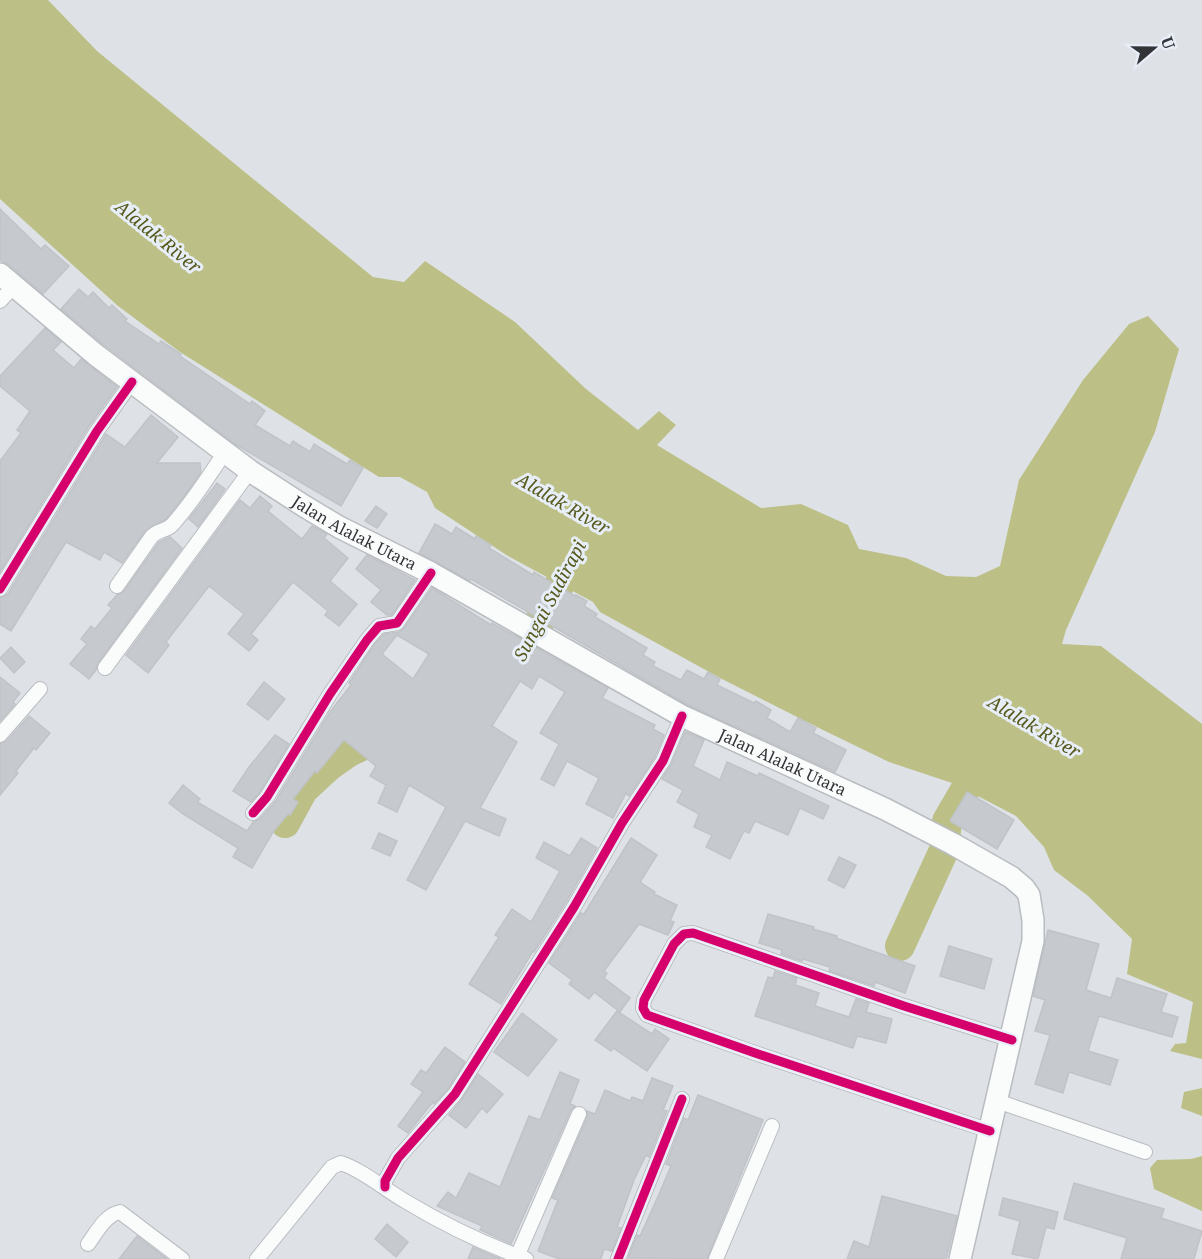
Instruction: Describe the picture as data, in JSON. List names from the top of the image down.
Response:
{
  "streets": {
    "main road": ["Jalan Alalak Utara"]
  },
  "water": ["Alalak River", "Sungai Sudirapi"],
  "north": "right"
}
